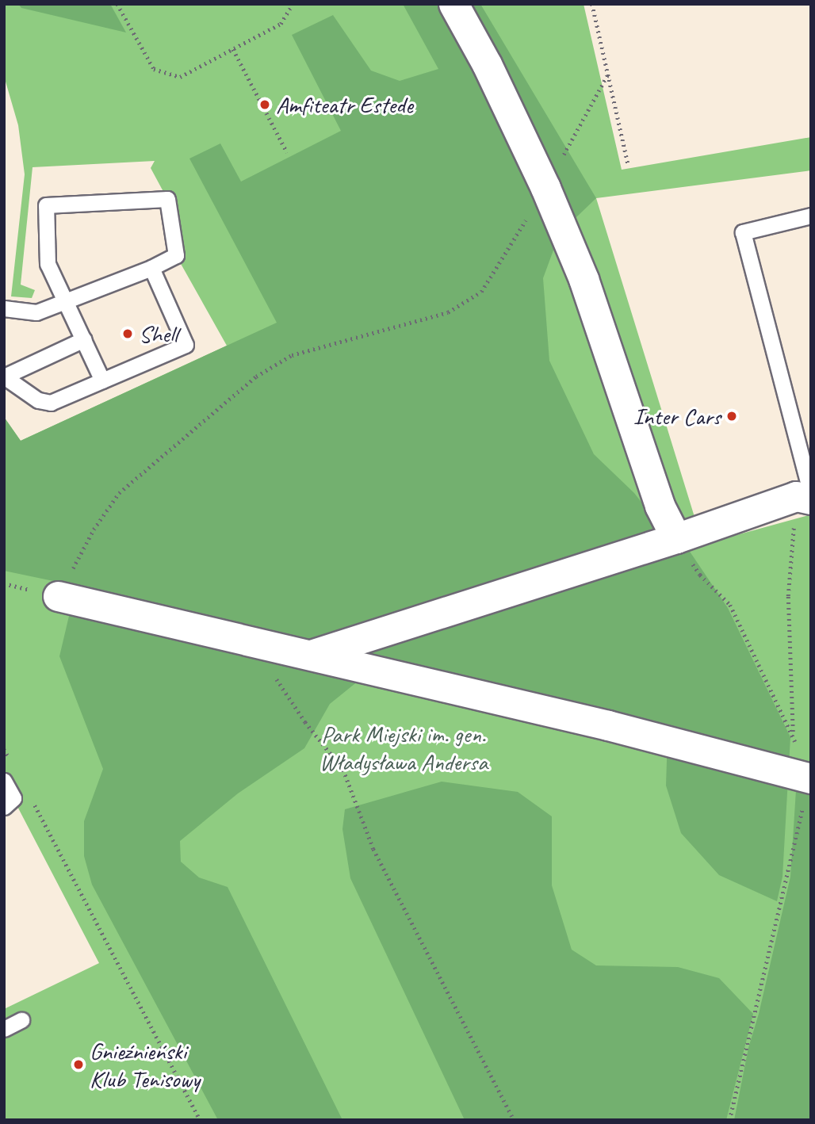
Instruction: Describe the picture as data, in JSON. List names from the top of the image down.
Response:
{
  "parks": ["Park Miejski im. gen. Władysława Andersa"],
  "places": [
    "Amfiteatr Estede",
    "Shell",
    "Inter Cars",
    "Gnieźnieński Klub Tenisowy"
  ]
}
